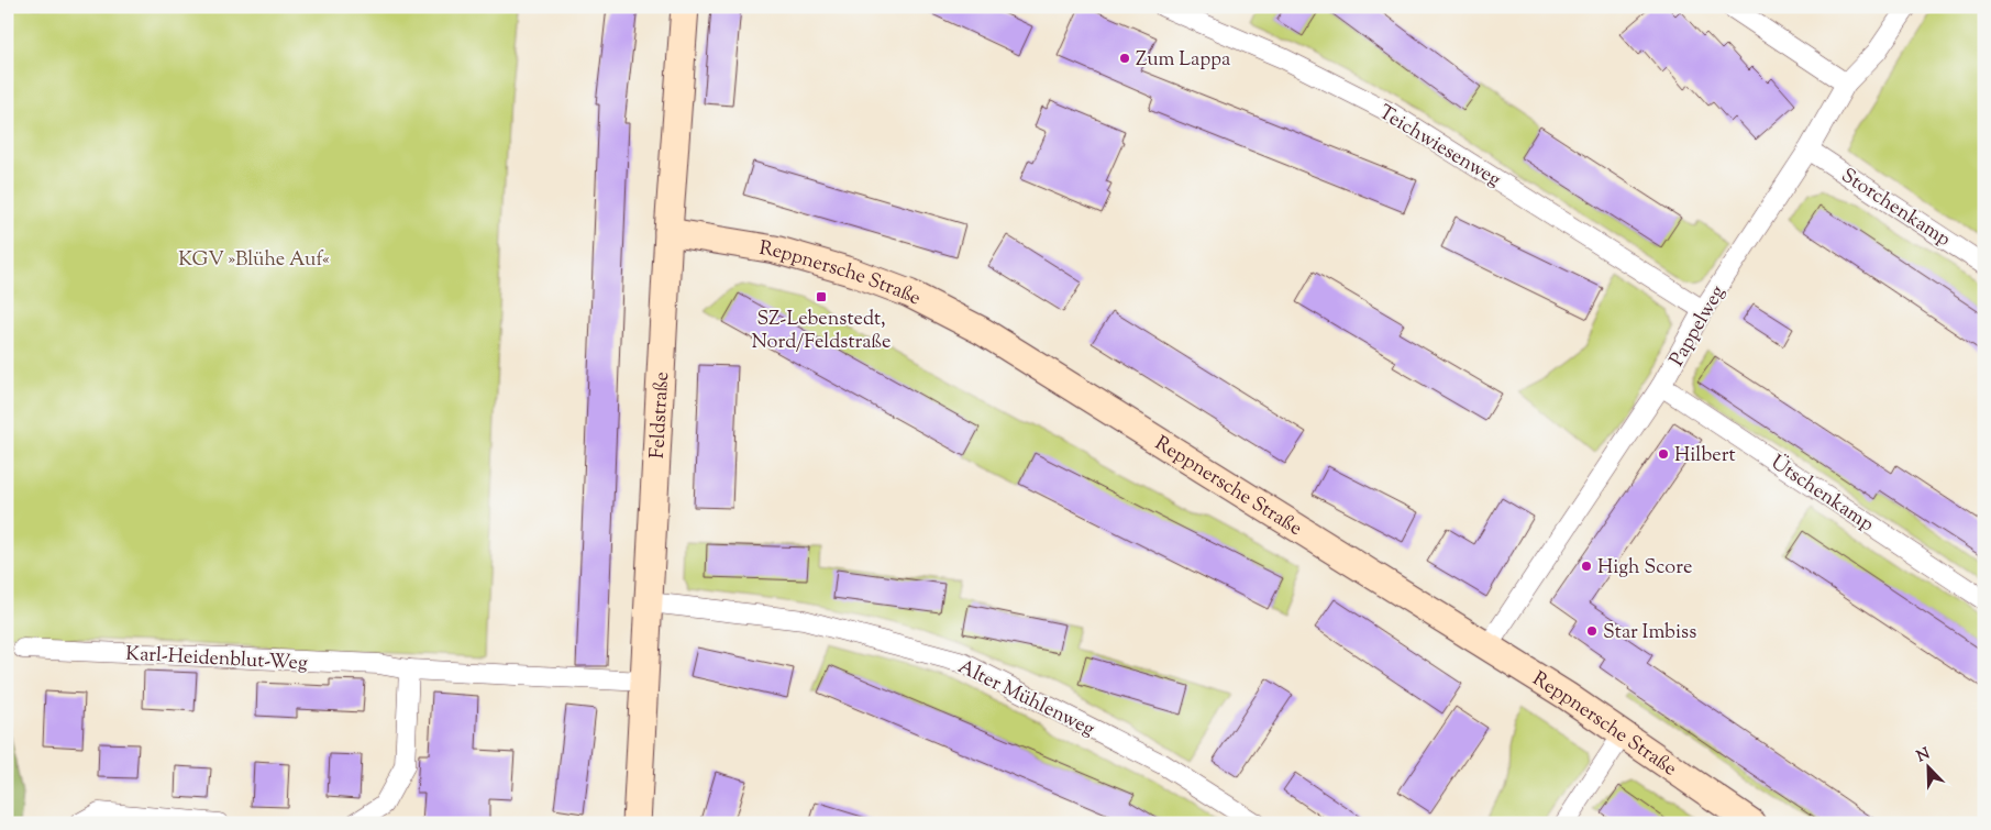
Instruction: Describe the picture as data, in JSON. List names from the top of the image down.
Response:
{
  "streets": {
    "street": [
      "Teichwiesenweg",
      "Storchenkamp",
      "Reppnersche Straße",
      "Pappelweg",
      "Feldstraße",
      "Ütschenkamp",
      "Karl-Heidenblut-Weg",
      "Alter Mühlenweg"
    ]
  },
  "crossings": [
    ["Teichwiesenweg", "Pappelweg"],
    ["Storchenkamp", "Pappelweg"],
    ["Reppnersche Straße", "Pappelweg"],
    ["Reppnersche Straße", "Feldstraße"],
    ["Pappelweg", "Ütschenkamp"],
    ["Feldstraße", "Karl-Heidenblut-Weg"],
    ["Feldstraße", "Alter Mühlenweg"]
  ],
  "parks": ["KGV »Blühe Auf«"],
  "places": {
    "other": [
      "Zum Lappa",
      "Hilbert",
      "High Score",
      "Star Imbiss"
    ],
    "transit": ["SZ-Lebenstedt, Nord/Feldstraße"]
  },
  "north": "top left"
}
